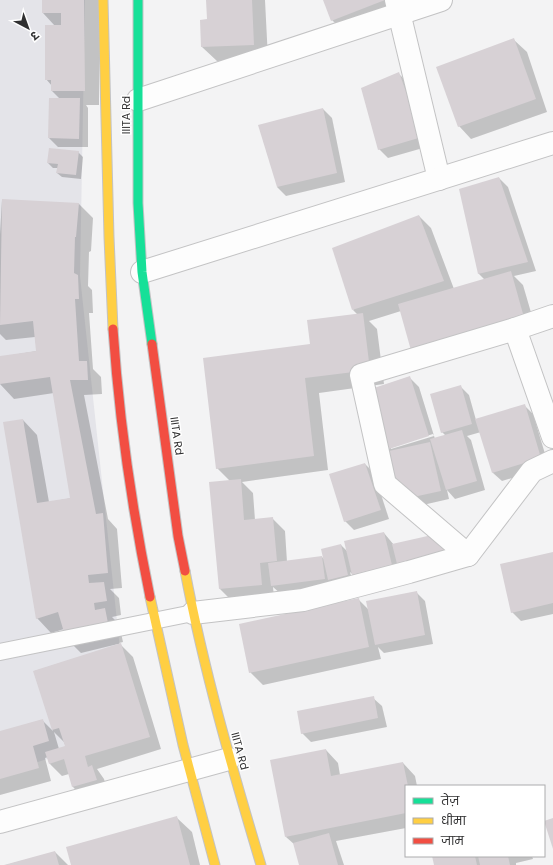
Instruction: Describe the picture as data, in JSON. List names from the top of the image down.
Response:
{
  "streets": {
    "main road": ["IIITA Rd"]
  },
  "legend": ["तेज़", "धीमा", "जाम"],
  "north": "bottom right"
}
